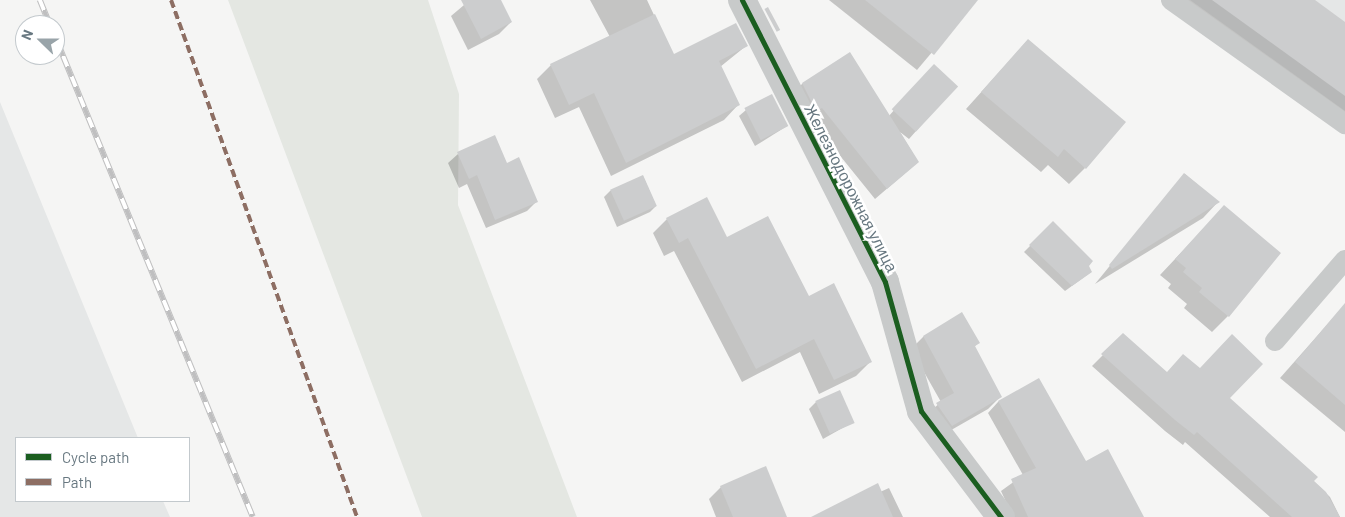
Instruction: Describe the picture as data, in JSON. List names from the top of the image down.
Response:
{
  "streets": {
    "street": ["Железнодорожная улица"]
  },
  "legend": ["Cycle path", "Path"],
  "north": "left"
}
